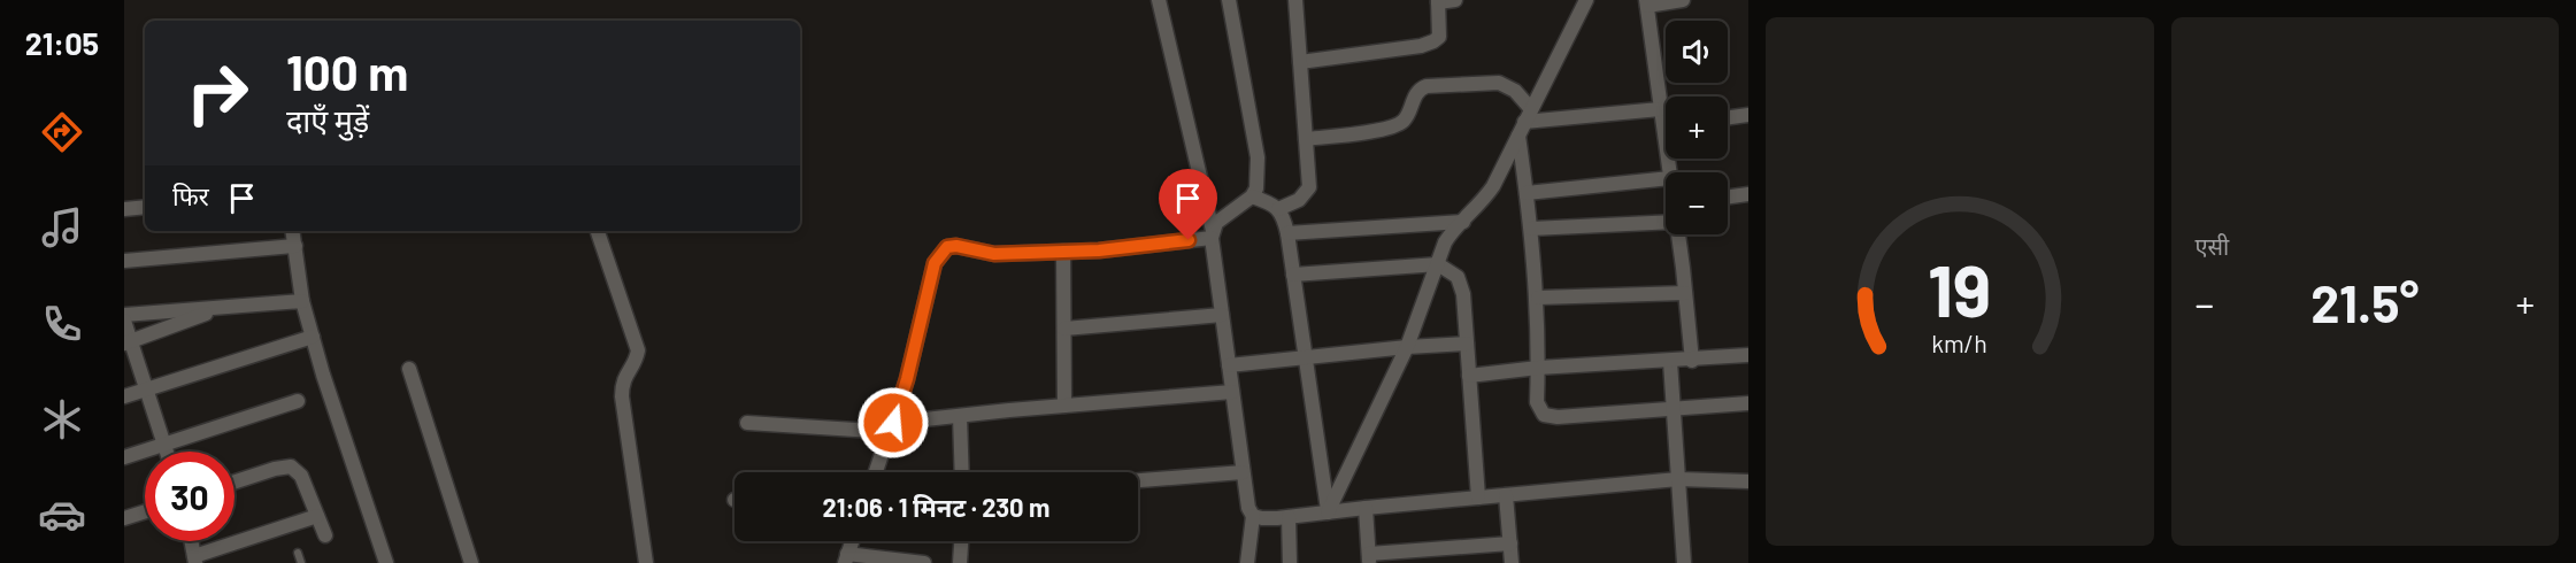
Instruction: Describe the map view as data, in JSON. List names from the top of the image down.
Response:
{
  "page": {
    "tabs": "21:05",
    "tile": "एसी",
    "map_buttons": ["+", "−"],
    "turn": ["100 m", "दाएँ मुड़ें"],
    "then": "फिर",
    "heat": ["−", "21.5°", "+"],
    "limit": "30",
    "trip": "21:06 · 1 मिनट · 230 m",
    "gauge": ["19", "km/h"]
  }
}
